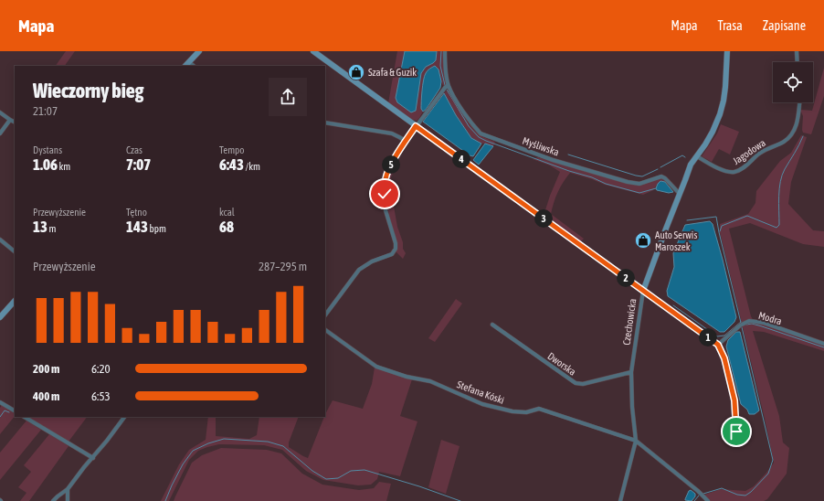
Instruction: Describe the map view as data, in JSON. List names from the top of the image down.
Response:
{
  "streets": {
    "street": [
      "Myśliwska",
      "Jagodowa",
      "Modra",
      "Czechowicka",
      "Dworska",
      "Stefana Kóski"
    ]
  },
  "crossings": [
    ["Myśliwska", "Czechowicka"],
    ["Jagodowa", "Czechowicka"],
    ["Czechowicka", "Dworska"],
    ["Czechowicka", "Stefana Kóski"]
  ],
  "places": {
    "shop": ["Szafa & Guzik", "Auto Serwis Maroszek"]
  },
  "page": {
    "header": "Mapa",
    "nav": ["Mapa", "Trasa", "Zapisane"],
    "heading": ["Wieczorny bieg", "21:07"],
    "stats": [
      ["Dystans", "1.06 km"],
      ["Czas", "7:07"],
      ["Tempo", "6:43 /km"],
      ["Przewyższenie", "13 m"],
      ["Tętno", "143 bpm"],
      ["kcal", "68"]
    ],
    "pins": [
      "4",
      "5",
      "3",
      "2",
      "1"
    ],
    "chart": ["Przewyższenie", "287–295 m"],
    "list": [
      {
        "name": "200 m",
        "note": "6:20"
      },
      {
        "name": "400 m",
        "note": "6:53"
      }
    ]
  }
}
